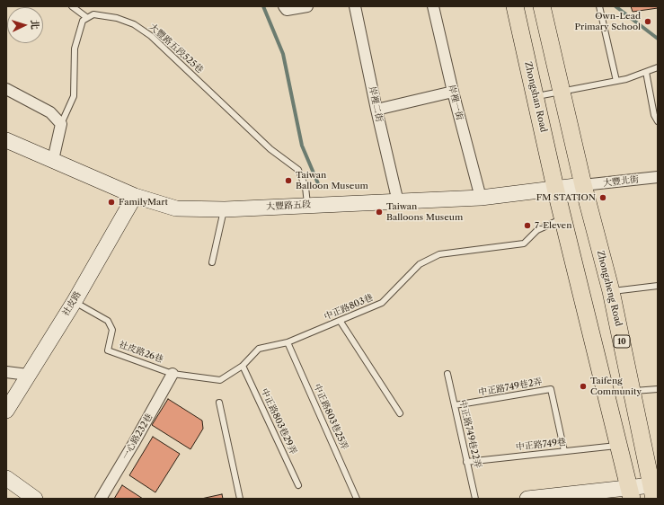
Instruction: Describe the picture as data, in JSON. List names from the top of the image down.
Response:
{
  "streets": {
    "main road": ["Zhongshan Road", "Zhongzheng Road", "10"],
    "street": [
      "岸裡一街",
      "岸裡二街",
      "大豐北街",
      "大豐路五段",
      "社皮路",
      "一心路232巷"
    ],
    "lane": [
      "大豐路五段525巷",
      "中正路803巷",
      "社皮路26巷",
      "中正路749巷2弄",
      "中正路803巷25弄",
      "中正路803巷29弄",
      "中正路749巷22弄",
      "中正路749巷"
    ]
  },
  "crossings": [
    ["大豐路五段525巷", "大豐路五段"],
    ["Zhongshan Road", "大豐路五段"],
    ["岸裡一街", "大豐路五段"],
    ["岸裡二街", "大豐路五段"],
    ["大豐北街", "大豐路五段"],
    ["大豐北街", "Zhongzheng Road"],
    ["大豐北街", "10"],
    ["大豐路五段", "Zhongzheng Road"],
    ["大豐路五段", "社皮路"],
    ["大豐路五段", "10"],
    ["Zhongzheng Road", "10"],
    ["社皮路", "社皮路26巷"],
    ["中正路803巷", "社皮路26巷"],
    ["中正路803巷", "中正路803巷25弄"],
    ["中正路803巷", "中正路803巷29弄"],
    ["中正路803巷", "一心路232巷"],
    ["社皮路26巷", "一心路232巷"],
    ["中正路749巷2弄", "中正路749巷22弄"],
    ["中正路749巷2弄", "中正路749巷"],
    ["中正路749巷22弄", "中正路749巷"]
  ],
  "places": [
    "Own-Lead Primary School",
    "Taiwan Balloon Museum",
    "FM STATION",
    "FamilyMart",
    "Taiwan Balloons Museum",
    "7-Eleven",
    "Taifeng Community"
  ],
  "north": "right"
}
